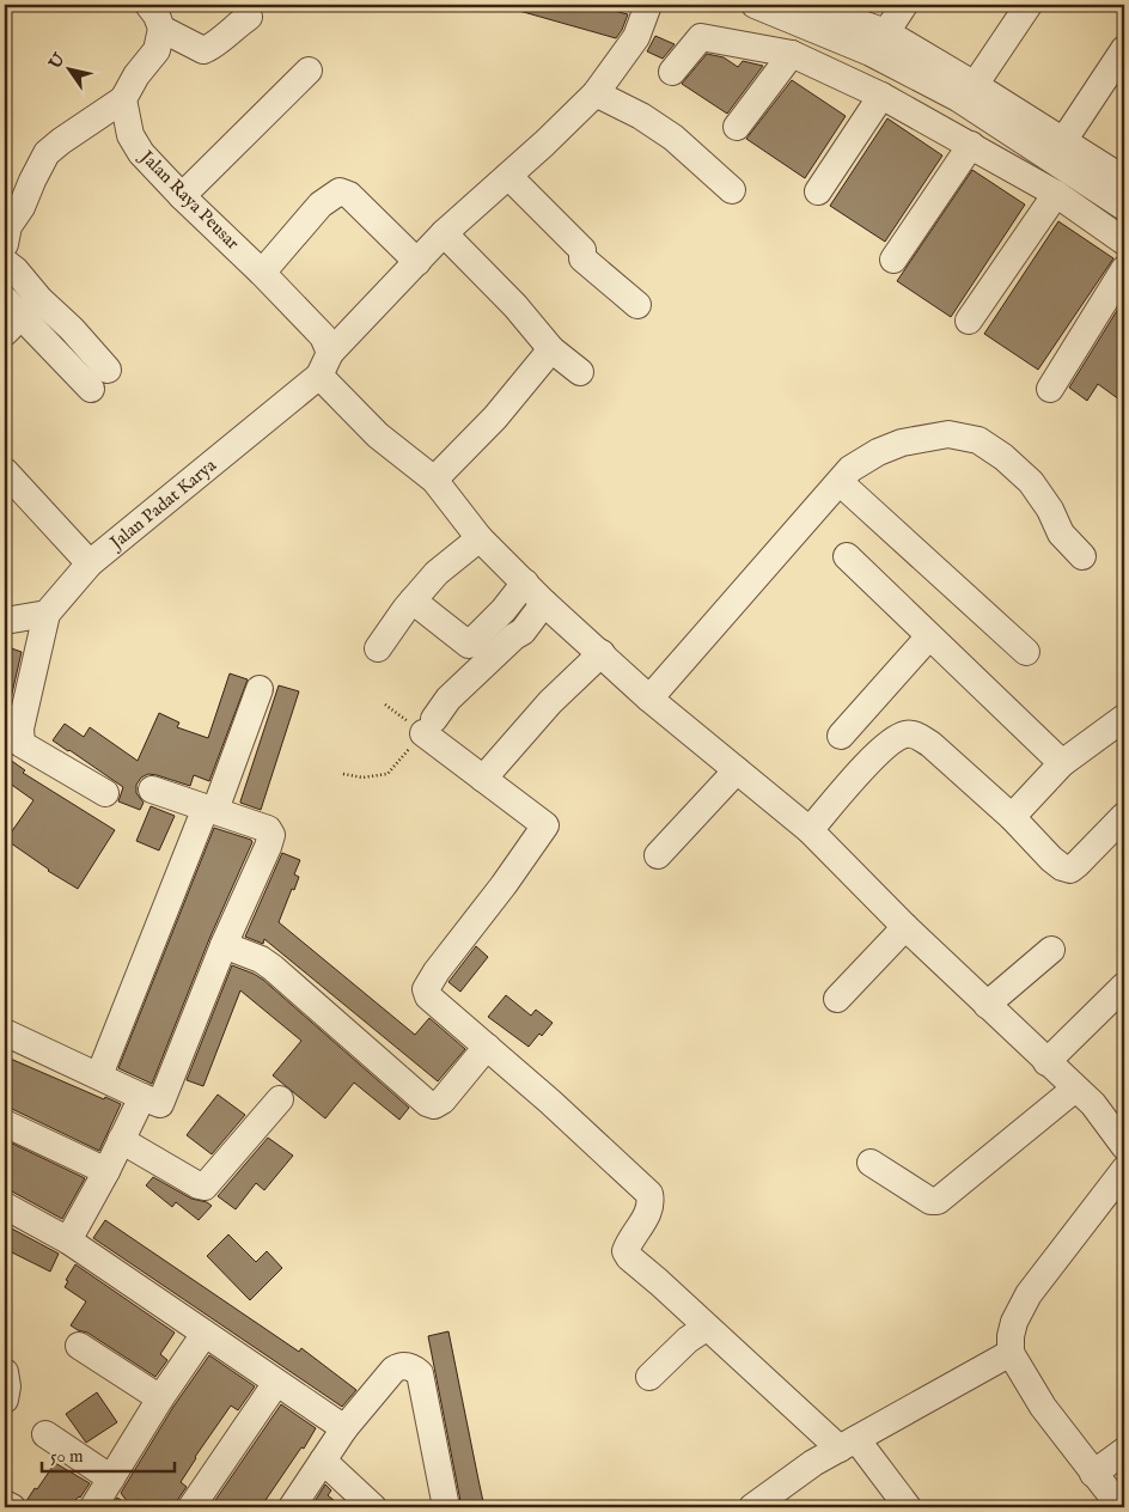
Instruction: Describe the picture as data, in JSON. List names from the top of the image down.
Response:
{
  "streets": {
    "street": ["Jalan Raya Peusar", "Jalan Padat Karya"]
  },
  "crossings": [
    ["Jalan Raya Peusar", "Jalan Padat Karya"]
  ],
  "scale_bar": "50 m",
  "north": "top left"
}
